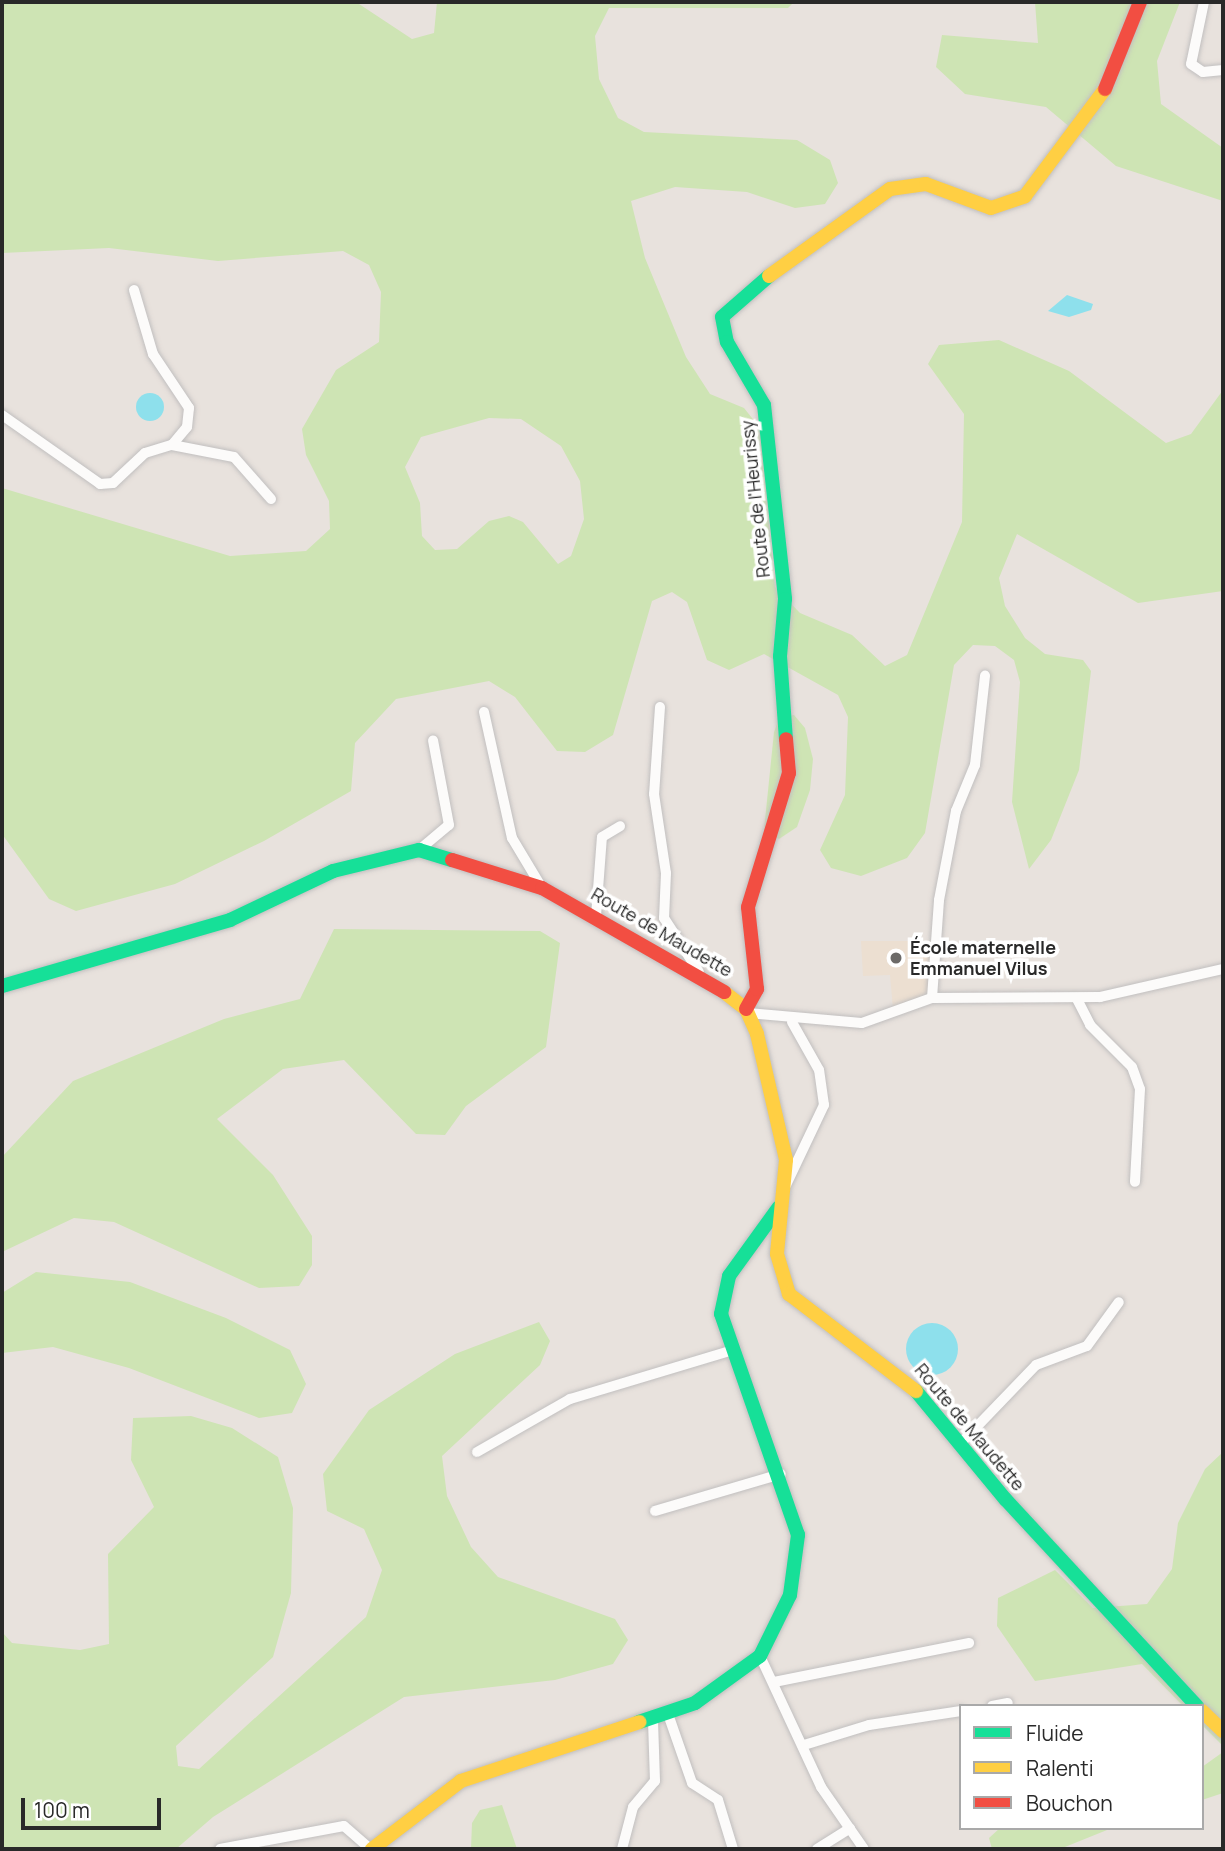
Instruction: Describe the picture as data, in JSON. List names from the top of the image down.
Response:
{
  "streets": {
    "street": ["Route de l'Heurissy", "Route de Maudette"]
  },
  "crossings": [
    ["Route de l'Heurissy", "Route de Maudette"]
  ],
  "places": ["École maternelle Emmanuel Vilus"],
  "legend": ["Fluide", "Ralenti", "Bouchon"],
  "scale_bar": "100 m"
}
